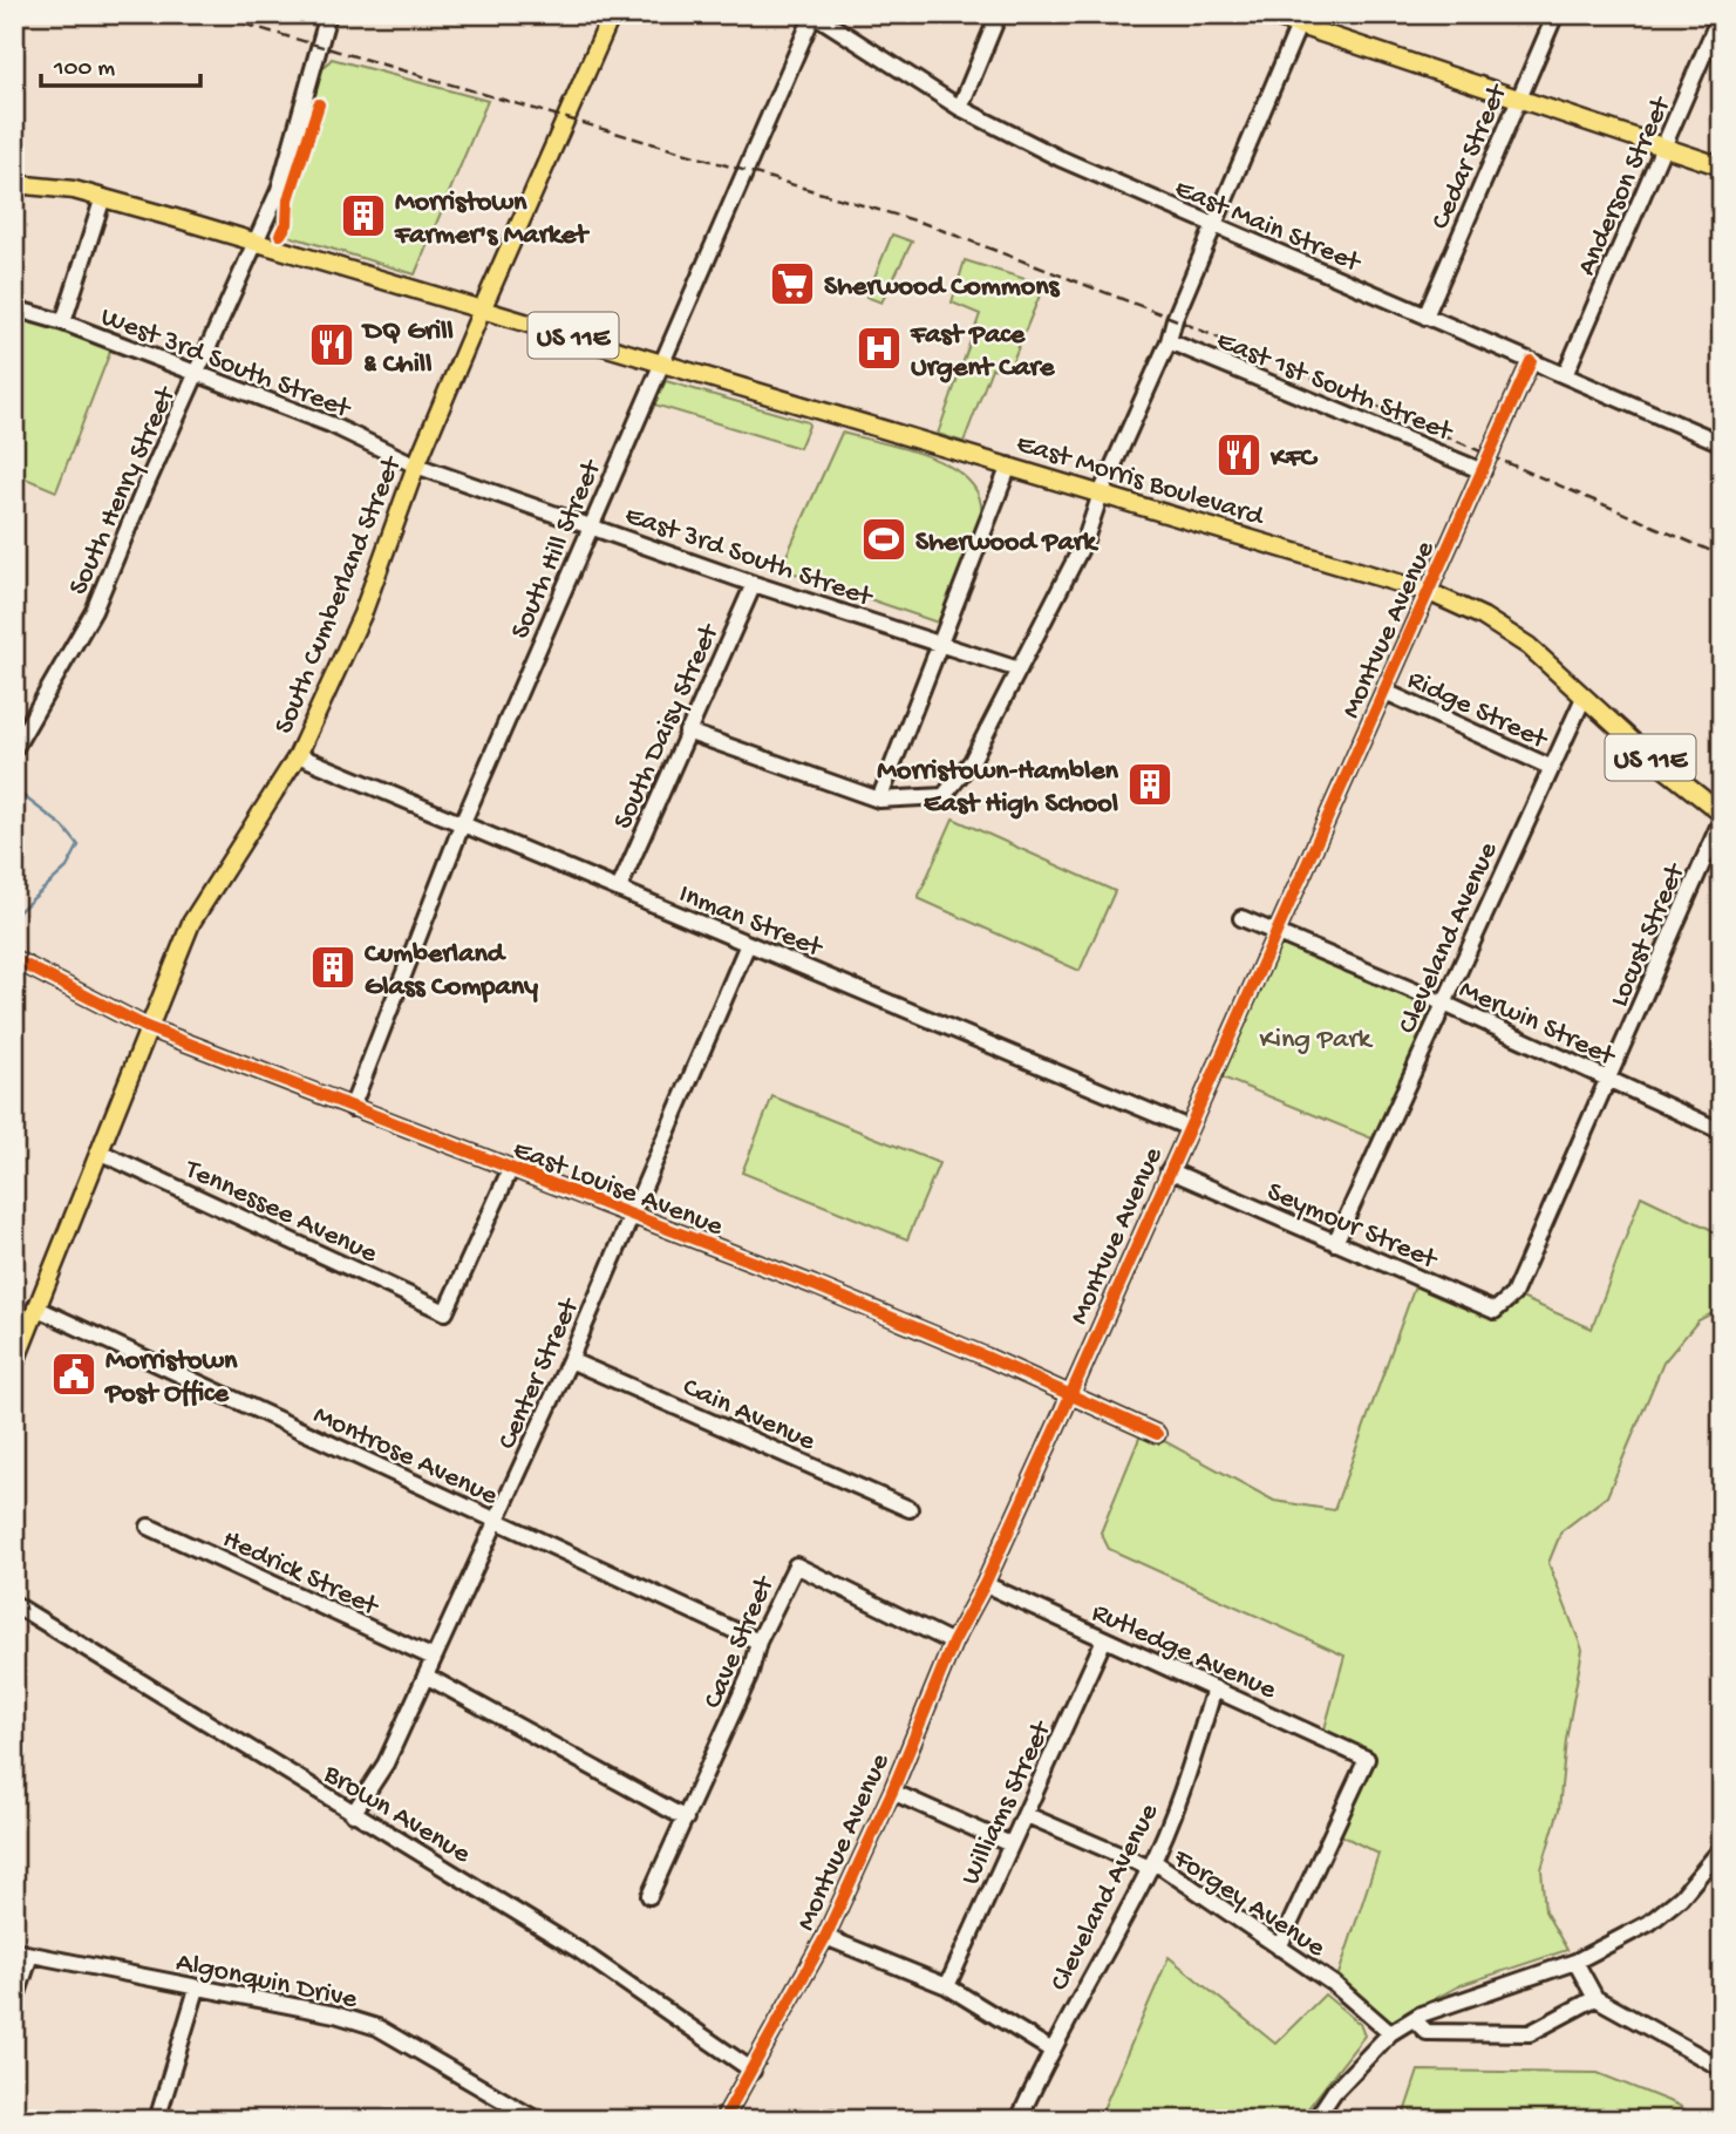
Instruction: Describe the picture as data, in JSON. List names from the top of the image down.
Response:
{
  "streets": {
    "main road": ["US 11E", "East Morris Boulevard", "South Cumberland Street"],
    "street": [
      "Cedar Street",
      "Anderson Street",
      "East Main Street",
      "West 3rd South Street",
      "East 1st South Street",
      "South Henry Street",
      "South Hill Street",
      "East 3rd South Street",
      "Montvue Avenue",
      "Ridge Street",
      "South Daisy Street",
      "Inman Street",
      "Locust Street",
      "Cleveland Avenue",
      "Merwin Street",
      "East Louise Avenue",
      "Tennessee Avenue",
      "Seymour Street",
      "Center Street",
      "Cain Avenue",
      "Montrose Avenue",
      "Hedrick Street",
      "Cave Street",
      "Rutledge Avenue",
      "Williams Street",
      "Brown Avenue",
      "Forgey Avenue",
      "Algonquin Drive"
    ]
  },
  "crossings": [
    ["Cedar Street", "East Main Street"],
    ["Anderson Street", "East Main Street"],
    ["East Main Street", "South Hill Street"],
    ["East Main Street", "Montvue Avenue"],
    ["US 11E", "East Morris Boulevard"],
    ["US 11E", "South Henry Street"],
    ["US 11E", "South Cumberland Street"],
    ["West 3rd South Street", "South Henry Street"],
    ["West 3rd South Street", "East 3rd South Street"],
    ["West 3rd South Street", "South Cumberland Street"],
    ["East 1st South Street", "Montvue Avenue"],
    ["East Morris Boulevard", "South Hill Street"],
    ["East Morris Boulevard", "South Cumberland Street"],
    ["East Morris Boulevard", "Montvue Avenue"],
    ["East Morris Boulevard", "Locust Street"],
    ["East Morris Boulevard", "Cleveland Avenue"],
    ["South Hill Street", "East 3rd South Street"],
    ["South Hill Street", "Inman Street"],
    ["South Hill Street", "East Louise Avenue"],
    ["East 3rd South Street", "South Cumberland Street"],
    ["East 3rd South Street", "South Daisy Street"],
    ["South Cumberland Street", "Inman Street"],
    ["South Cumberland Street", "East Louise Avenue"],
    ["South Cumberland Street", "Tennessee Avenue"],
    ["South Cumberland Street", "Montrose Avenue"],
    ["Montvue Avenue", "Ridge Street"],
    ["Montvue Avenue", "Inman Street"],
    ["Montvue Avenue", "Merwin Street"],
    ["Montvue Avenue", "East Louise Avenue"],
    ["Montvue Avenue", "Seymour Street"],
    ["Montvue Avenue", "Cave Street"],
    ["Montvue Avenue", "Rutledge Avenue"],
    ["Montvue Avenue", "Brown Avenue"],
    ["Ridge Street", "Cleveland Avenue"],
    ["South Daisy Street", "Inman Street"],
    ["Inman Street", "Center Street"],
    ["Locust Street", "Merwin Street"],
    ["Locust Street", "Seymour Street"],
    ["Cleveland Avenue", "Merwin Street"],
    ["Cleveland Avenue", "Seymour Street"],
    ["Cleveland Avenue", "Rutledge Avenue"],
    ["Cleveland Avenue", "Forgey Avenue"],
    ["East Louise Avenue", "Tennessee Avenue"],
    ["East Louise Avenue", "Center Street"],
    ["Center Street", "Cain Avenue"],
    ["Center Street", "Montrose Avenue"],
    ["Center Street", "Hedrick Street"],
    ["Center Street", "Brown Avenue"],
    ["Montrose Avenue", "Cave Street"],
    ["Rutledge Avenue", "Williams Street"],
    ["Rutledge Avenue", "Forgey Avenue"],
    ["Williams Street", "Forgey Avenue"]
  ],
  "parks": ["King Park"],
  "places": {
    "building": ["Morristown Farmer's Market", "Morristown-Hamblen East High School", "Cumberland Glass Company"],
    "supermarket": ["Sherwood Commons"],
    "restaurant": ["DQ Grill & Chill", "KFC"],
    "hospital": ["Fast Pace Urgent Care"],
    "sports": ["Sherwood Park"],
    "public building": ["Morristown Post Office"]
  },
  "scale_bar": "100 m"
}
